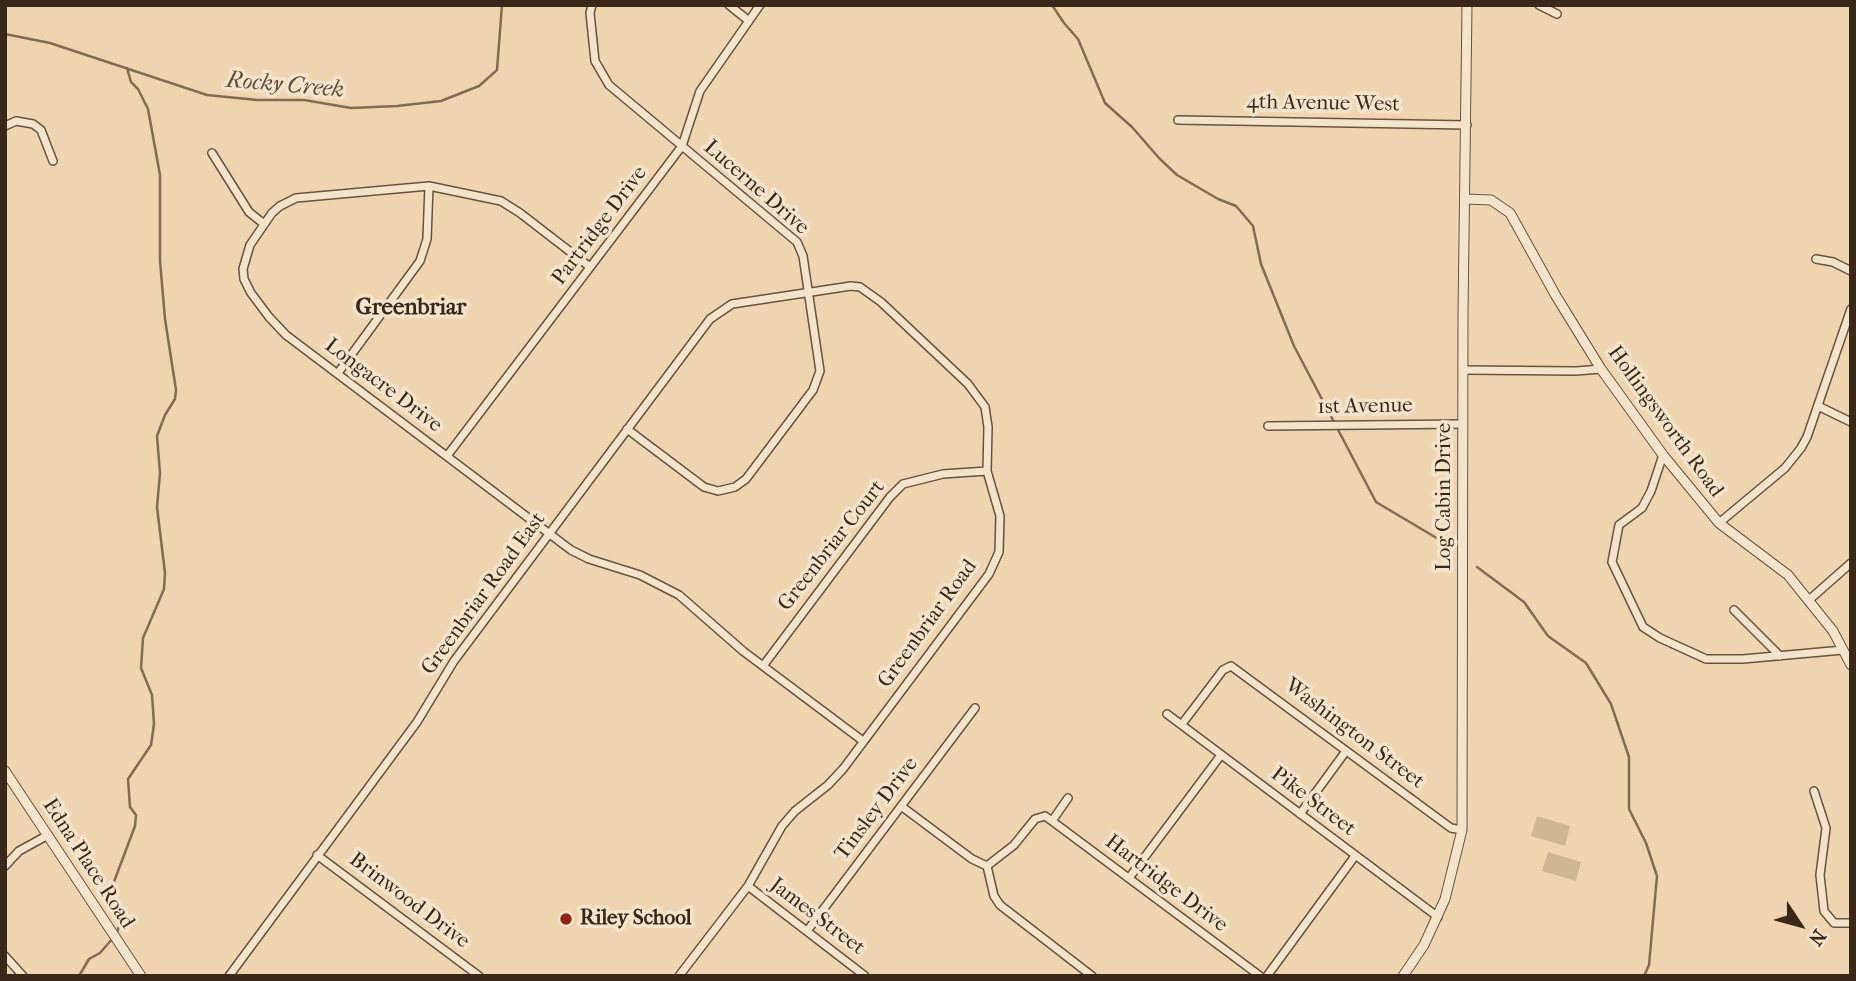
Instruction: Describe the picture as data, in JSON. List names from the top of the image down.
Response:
{
  "streets": {
    "street": [
      "4th Avenue West",
      "Lucerne Drive",
      "Partridge Drive",
      "Longacre Drive",
      "1st Avenue",
      "Hollingsworth Road",
      "Log Cabin Drive",
      "Greenbriar Court",
      "Greenbriar Road East",
      "Greenbriar Road",
      "Washington Street",
      "Pike Street",
      "Tinsley Drive",
      "Edna Place Road",
      "Hartridge Drive",
      "Brinwood Drive",
      "James Street"
    ]
  },
  "crossings": [
    ["4th Avenue West", "Log Cabin Drive"],
    ["Lucerne Drive", "Partridge Drive"],
    ["Lucerne Drive", "Greenbriar Road East"],
    ["Lucerne Drive", "Greenbriar Road"],
    ["Partridge Drive", "Longacre Drive"],
    ["Longacre Drive", "Greenbriar Court"],
    ["Longacre Drive", "Greenbriar Road East"],
    ["Longacre Drive", "Greenbriar Road"],
    ["1st Avenue", "Log Cabin Drive"],
    ["Hollingsworth Road", "Log Cabin Drive"],
    ["Log Cabin Drive", "Washington Street"],
    ["Log Cabin Drive", "Pike Street"],
    ["Greenbriar Court", "Greenbriar Road"],
    ["Greenbriar Road East", "Greenbriar Road"],
    ["Greenbriar Road East", "Brinwood Drive"],
    ["Greenbriar Road", "James Street"],
    ["Washington Street", "Pike Street"],
    ["Tinsley Drive", "James Street"]
  ],
  "districts": ["Greenbriar"],
  "water": ["Rocky Creek"],
  "places": ["Riley School"],
  "north": "bottom right"
}
